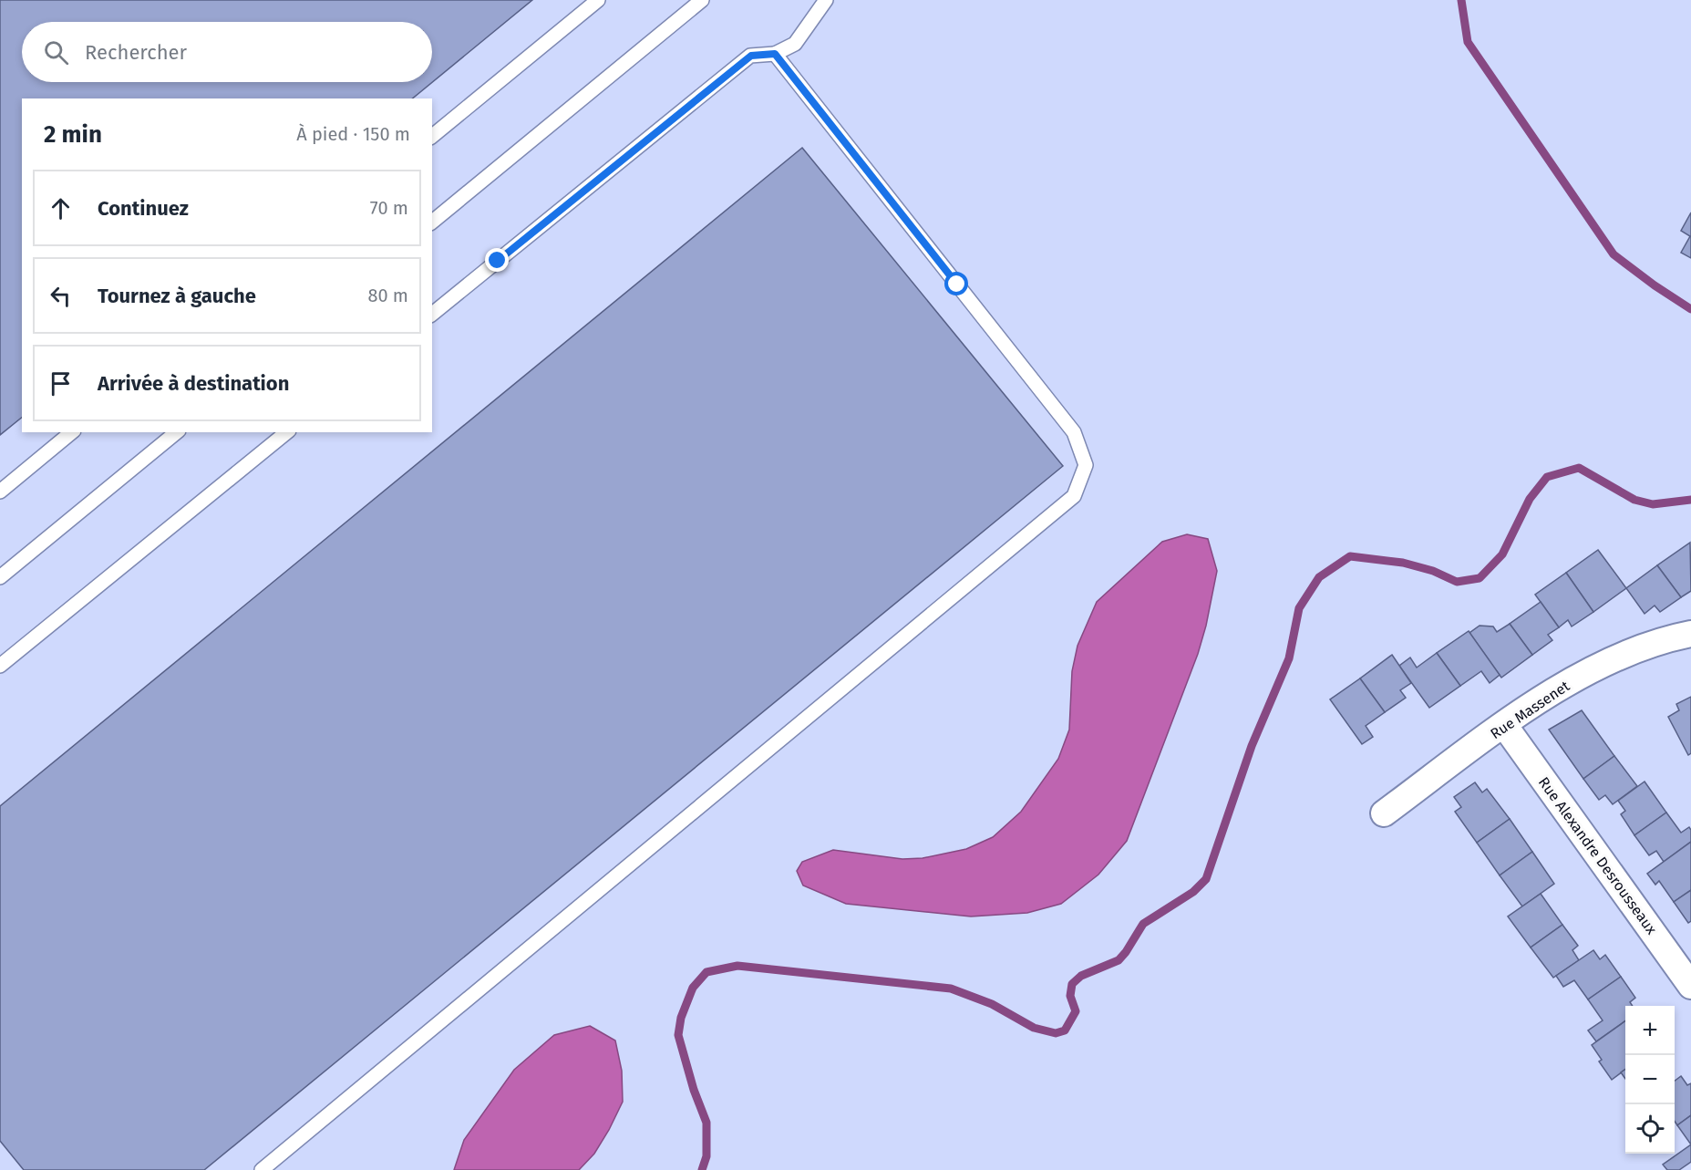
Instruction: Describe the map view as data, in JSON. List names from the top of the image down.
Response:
{
  "streets": {
    "street": ["Rue Massenet", "Rue Alexandre Desrousseaux"]
  },
  "crossings": [
    ["Rue Massenet", "Rue Alexandre Desrousseaux"]
  ],
  "page": {
    "search": "Rechercher",
    "heading": ["2 min", "À pied · 150 m"],
    "list": [
      ["Continuez", "70 m"],
      ["Tournez à gauche", "80 m"],
      "Arrivée à destination"
    ],
    "map_buttons": ["+", "−"]
  }
}
